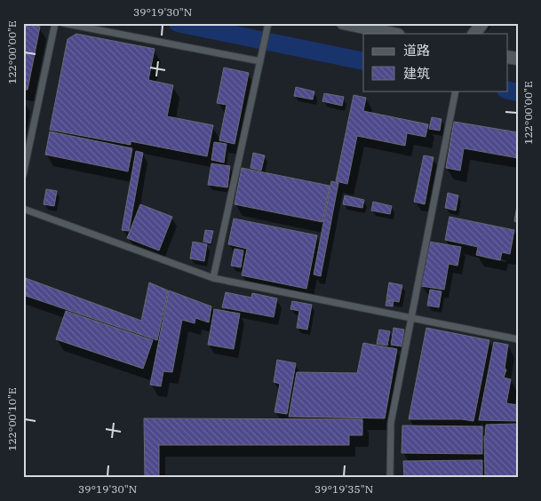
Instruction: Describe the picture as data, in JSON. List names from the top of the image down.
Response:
{
  "legend": ["道路", "建筑"],
  "coordinates": [
    "39°19'30\"N",
    "122°00'00\"E",
    "122°00'10\"E",
    "39°19'35\"N"
  ]
}
